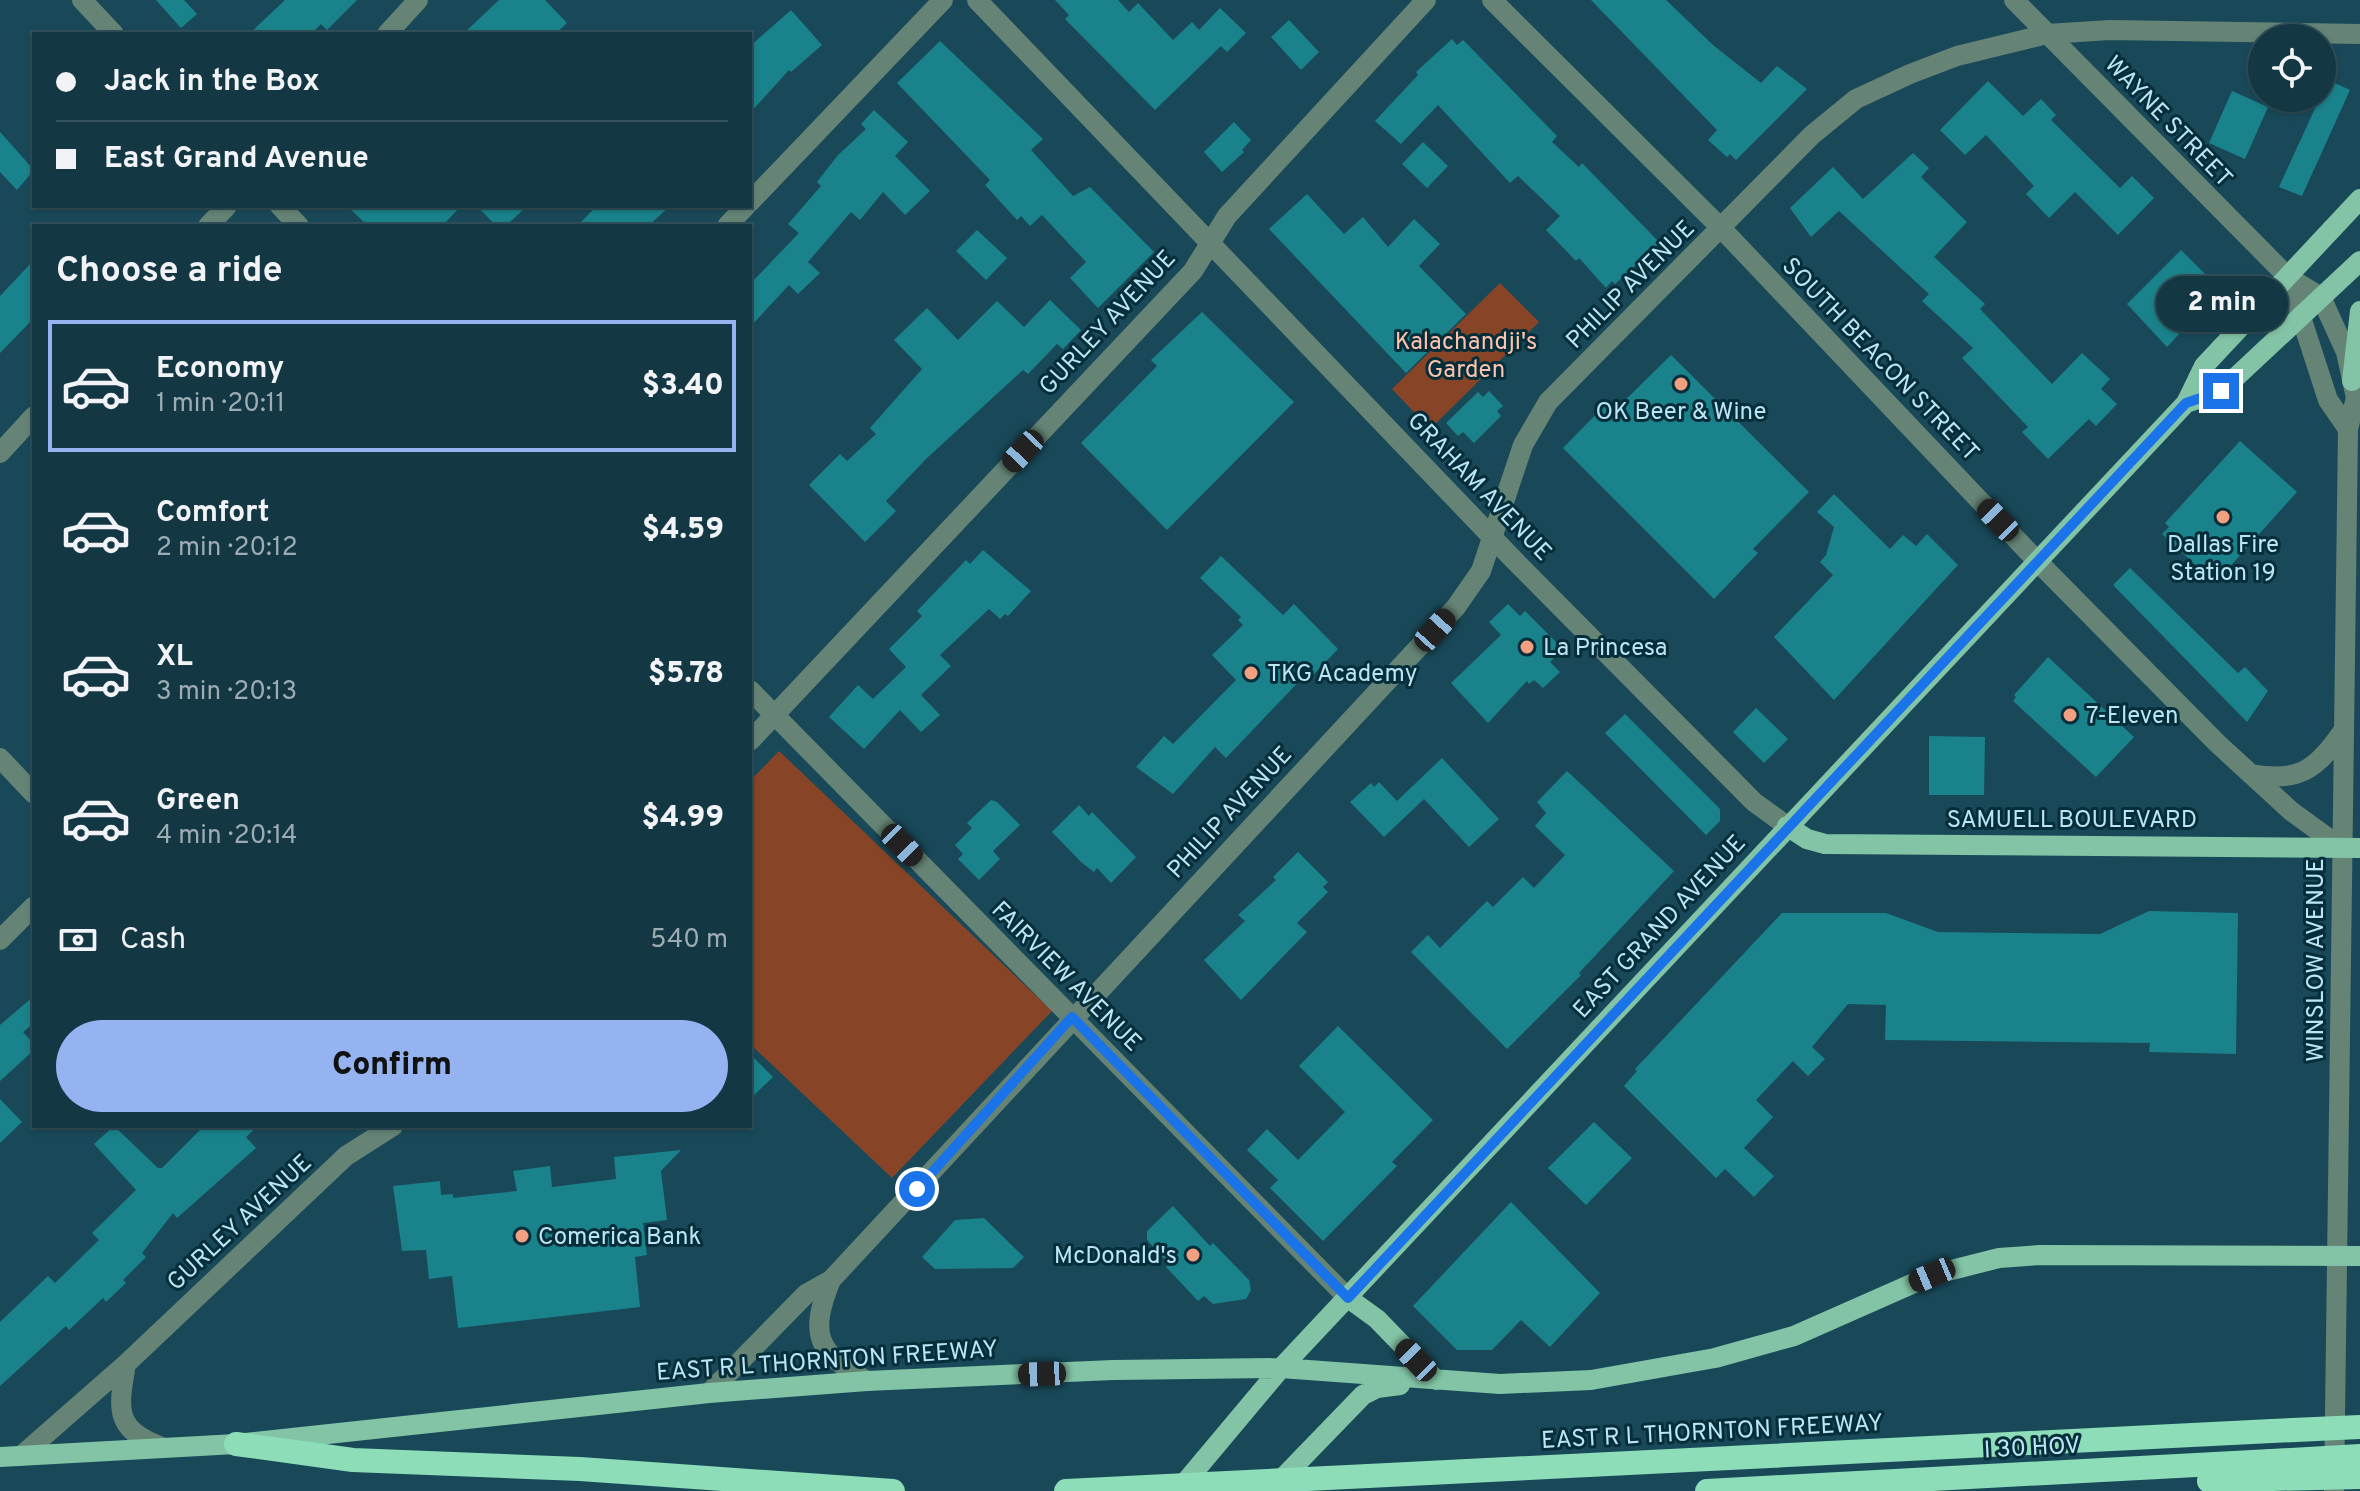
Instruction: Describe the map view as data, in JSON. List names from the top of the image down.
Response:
{
  "streets": {
    "highway": ["EAST R L THORNTON FREEWAY", "I 30 HOV"],
    "main road": ["SAMUELL BOULEVARD", "EAST GRAND AVENUE"],
    "street": [
      "WAYNE STREET",
      "PHILIP AVENUE",
      "GURLEY AVENUE",
      "SOUTH BEACON STREET",
      "GRAHAM AVENUE",
      "WINSLOW AVENUE",
      "FAIRVIEW AVENUE"
    ]
  },
  "crossings": [
    ["WAYNE STREET", "PHILIP AVENUE"],
    ["WAYNE STREET", "EAST GRAND AVENUE"],
    ["PHILIP AVENUE", "SOUTH BEACON STREET"],
    ["PHILIP AVENUE", "GRAHAM AVENUE"],
    ["PHILIP AVENUE", "FAIRVIEW AVENUE"],
    ["PHILIP AVENUE", "EAST R L THORNTON FREEWAY"],
    ["GURLEY AVENUE", "GRAHAM AVENUE"],
    ["GURLEY AVENUE", "FAIRVIEW AVENUE"],
    ["GURLEY AVENUE", "EAST R L THORNTON FREEWAY"],
    ["SOUTH BEACON STREET", "SAMUELL BOULEVARD"],
    ["SOUTH BEACON STREET", "EAST GRAND AVENUE"],
    ["SOUTH BEACON STREET", "WINSLOW AVENUE"],
    ["GRAHAM AVENUE", "SAMUELL BOULEVARD"],
    ["GRAHAM AVENUE", "EAST GRAND AVENUE"],
    ["SAMUELL BOULEVARD", "EAST GRAND AVENUE"],
    ["SAMUELL BOULEVARD", "WINSLOW AVENUE"],
    ["EAST GRAND AVENUE", "WINSLOW AVENUE"],
    ["EAST GRAND AVENUE", "FAIRVIEW AVENUE"],
    ["EAST GRAND AVENUE", "EAST R L THORNTON FREEWAY"],
    ["WINSLOW AVENUE", "EAST R L THORNTON FREEWAY"]
  ],
  "parks": ["Kalachandji's Garden"],
  "places": [
    "OK Beer & Wine",
    "Dallas Fire Station 19",
    "La Princesa",
    "TKG Academy",
    "7-Eleven",
    "Comerica Bank",
    "McDonald's"
  ],
  "page": {
    "banner": ["Jack in the Box", "East Grand Avenue"],
    "heading": "Choose a ride",
    "bubble": "2 min",
    "list": [
      {
        "name": "Economy",
        "note": "1 min · 20:11",
        "value": "$3.40"
      },
      {
        "name": "Comfort",
        "note": "2 min · 20:12",
        "value": "$4.59"
      },
      {
        "name": "XL",
        "note": "3 min · 20:13",
        "value": "$5.78"
      },
      {
        "name": "Green",
        "note": "4 min · 20:14",
        "value": "$4.99"
      }
    ],
    "pay": ["Cash", "540 m"],
    "buttons": "Confirm"
  }
}
